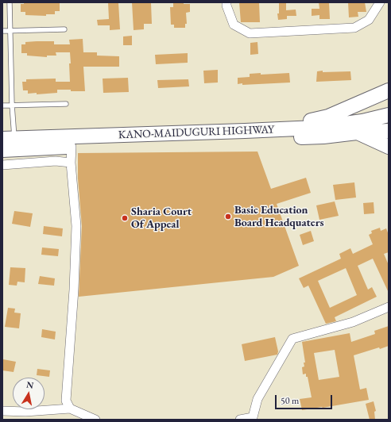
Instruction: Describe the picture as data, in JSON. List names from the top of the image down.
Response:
{
  "streets": {
    "highway": ["KANO-MAIDUGURI HIGHWAY"]
  },
  "places": ["Basic Education Board Headquaters", "Sharia Court Of Appeal"],
  "scale_bar": "50 m",
  "north": "top"
}
